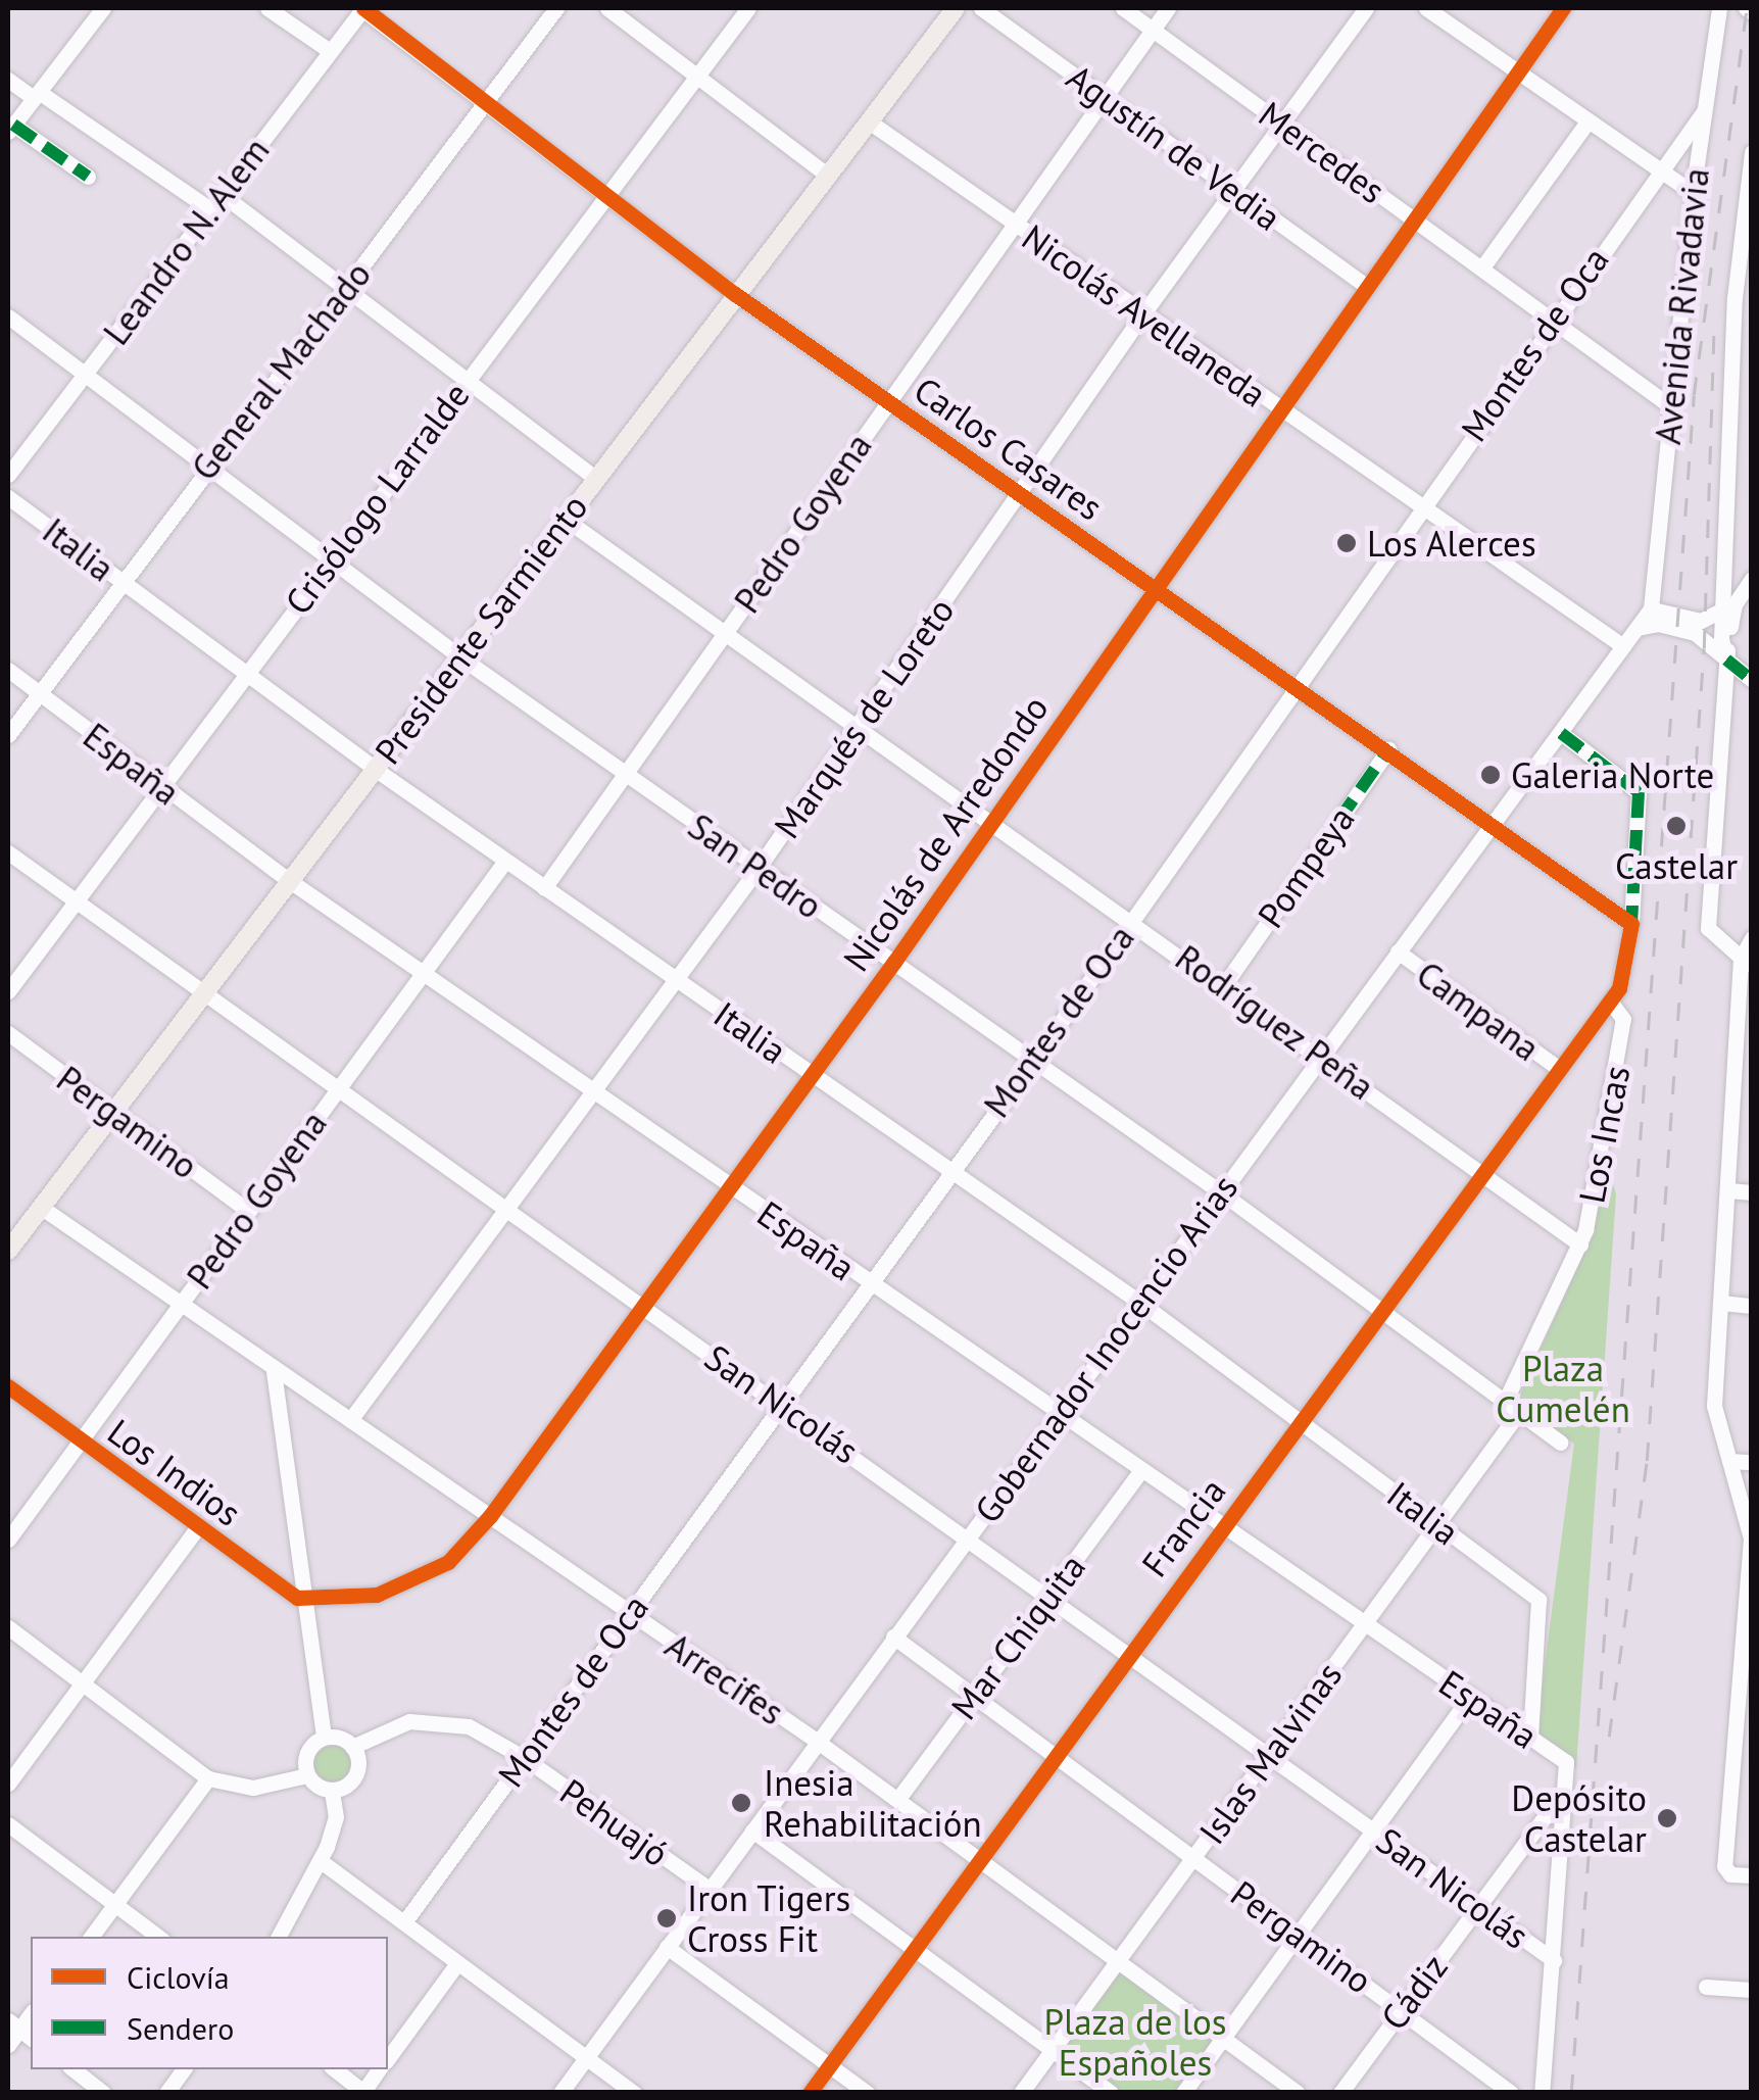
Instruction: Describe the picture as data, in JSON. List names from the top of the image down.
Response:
{
  "streets": {
    "main road": ["Presidente Sarmiento"],
    "street": [
      "Agustín de Vedia",
      "Mercedes",
      "Leandro N. Alem",
      "Avenida Rivadavia",
      "Nicolás Avellaneda",
      "Montes de Oca",
      "General Machado",
      "Carlos Casares",
      "Crisólogo Larralde",
      "Pedro Goyena",
      "Italia",
      "Marqués de Loreto",
      "España",
      "Nicolás de Arredondo",
      "San Pedro",
      "Pompeya",
      "Campana",
      "Rodríguez Peña",
      "Pergamino",
      "Los Incas",
      "Gobernador Inocencio Arias",
      "San Nicolás",
      "Los Indios",
      "Francia",
      "Mar Chiquita",
      "Arrecifes",
      "Islas Malvinas",
      "Pehuajó",
      "Cádiz"
    ]
  },
  "crossings": [
    ["Agustín de Vedia", "Pedro Goyena"],
    ["Agustín de Vedia", "Marqués de Loreto"],
    ["Agustín de Vedia", "Nicolás de Arredondo"],
    ["Mercedes", "Avenida Rivadavia"],
    ["Mercedes", "Montes de Oca"],
    ["Mercedes", "Pedro Goyena"],
    ["Mercedes", "Marqués de Loreto"],
    ["Mercedes", "Nicolás de Arredondo"],
    ["Leandro N. Alem", "Carlos Casares"],
    ["Leandro N. Alem", "San Pedro"],
    ["Avenida Rivadavia", "Montes de Oca"],
    ["Avenida Rivadavia", "Gobernador Inocencio Arias"],
    ["Nicolás Avellaneda", "Montes de Oca"],
    ["Nicolás Avellaneda", "Pedro Goyena"],
    ["Nicolás Avellaneda", "Presidente Sarmiento"],
    ["Nicolás Avellaneda", "Marqués de Loreto"],
    ["Nicolás Avellaneda", "Nicolás de Arredondo"],
    ["Nicolás Avellaneda", "Gobernador Inocencio Arias"],
    ["Montes de Oca", "Carlos Casares"],
    ["Montes de Oca", "Italia"],
    ["Montes de Oca", "España"],
    ["Montes de Oca", "San Pedro"],
    ["Montes de Oca", "Rodríguez Peña"],
    ["Montes de Oca", "San Nicolás"],
    ["Montes de Oca", "Arrecifes"],
    ["Montes de Oca", "Pehuajó"],
    ["General Machado", "Carlos Casares"],
    ["General Machado", "Italia"],
    ["General Machado", "España"],
    ["General Machado", "San Pedro"],
    ["Carlos Casares", "Crisólogo Larralde"],
    ["Carlos Casares", "Pedro Goyena"],
    ["Carlos Casares", "Presidente Sarmiento"],
    ["Carlos Casares", "Marqués de Loreto"],
    ["Carlos Casares", "Nicolás de Arredondo"],
    ["Carlos Casares", "Pompeya"],
    ["Carlos Casares", "Gobernador Inocencio Arias"],
    ["Crisólogo Larralde", "Italia"],
    ["Crisólogo Larralde", "España"],
    ["Crisólogo Larralde", "San Pedro"],
    ["Crisólogo Larralde", "San Nicolás"],
    ["Pedro Goyena", "Italia"],
    ["Pedro Goyena", "España"],
    ["Pedro Goyena", "San Pedro"],
    ["Pedro Goyena", "Rodríguez Peña"],
    ["Pedro Goyena", "Pergamino"],
    ["Pedro Goyena", "San Nicolás"],
    ["Pedro Goyena", "Los Indios"],
    ["Pedro Goyena", "Arrecifes"],
    ["Italia", "Presidente Sarmiento"],
    ["Italia", "Marqués de Loreto"],
    ["Italia", "España"],
    ["Italia", "Nicolás de Arredondo"],
    ["Italia", "Gobernador Inocencio Arias"],
    ["Italia", "Francia"],
    ["Italia", "Islas Malvinas"],
    ["Presidente Sarmiento", "España"],
    ["Presidente Sarmiento", "San Pedro"],
    ["Presidente Sarmiento", "Rodríguez Peña"],
    ["Presidente Sarmiento", "Pergamino"],
    ["Presidente Sarmiento", "San Nicolás"],
    ["Presidente Sarmiento", "Arrecifes"],
    ["Marqués de Loreto", "España"],
    ["Marqués de Loreto", "San Pedro"],
    ["Marqués de Loreto", "Rodríguez Peña"],
    ["Marqués de Loreto", "San Nicolás"],
    ["Marqués de Loreto", "Arrecifes"],
    ["España", "Nicolás de Arredondo"],
    ["España", "Gobernador Inocencio Arias"],
    ["España", "Francia"],
    ["España", "Mar Chiquita"],
    ["España", "Islas Malvinas"],
    ["España", "Cádiz"],
    ["Nicolás de Arredondo", "San Pedro"],
    ["Nicolás de Arredondo", "Rodríguez Peña"],
    ["Nicolás de Arredondo", "San Nicolás"],
    ["Nicolás de Arredondo", "Los Indios"],
    ["Nicolás de Arredondo", "Arrecifes"],
    ["San Pedro", "Los Incas"],
    ["San Pedro", "Gobernador Inocencio Arias"],
    ["San Pedro", "Francia"],
    ["San Pedro", "Islas Malvinas"],
    ["Pompeya", "Rodríguez Peña"],
    ["Campana", "Gobernador Inocencio Arias"],
    ["Campana", "Francia"],
    ["Rodríguez Peña", "Los Incas"],
    ["Rodríguez Peña", "Gobernador Inocencio Arias"],
    ["Rodríguez Peña", "Francia"],
    ["Pergamino", "Gobernador Inocencio Arias"],
    ["Pergamino", "Francia"],
    ["Pergamino", "Mar Chiquita"],
    ["Pergamino", "Islas Malvinas"],
    ["Pergamino", "Cádiz"],
    ["Los Incas", "Francia"],
    ["Los Incas", "Islas Malvinas"],
    ["Gobernador Inocencio Arias", "San Nicolás"],
    ["Gobernador Inocencio Arias", "Arrecifes"],
    ["Gobernador Inocencio Arias", "Pehuajó"],
    ["San Nicolás", "Francia"],
    ["San Nicolás", "Mar Chiquita"],
    ["San Nicolás", "Islas Malvinas"],
    ["San Nicolás", "Cádiz"],
    ["Francia", "Arrecifes"],
    ["Mar Chiquita", "Arrecifes"],
    ["Arrecifes", "Islas Malvinas"]
  ],
  "parks": ["Plaza Cumelén", "Plaza de los Españoles"],
  "places": [
    "Los Alerces",
    "Galeria Norte",
    "Castelar",
    "Inesia Rehabilitación",
    "Depósito Castelar",
    "Iron Tigers Cross Fit"
  ],
  "legend": ["Ciclovía", "Sendero"]
}
